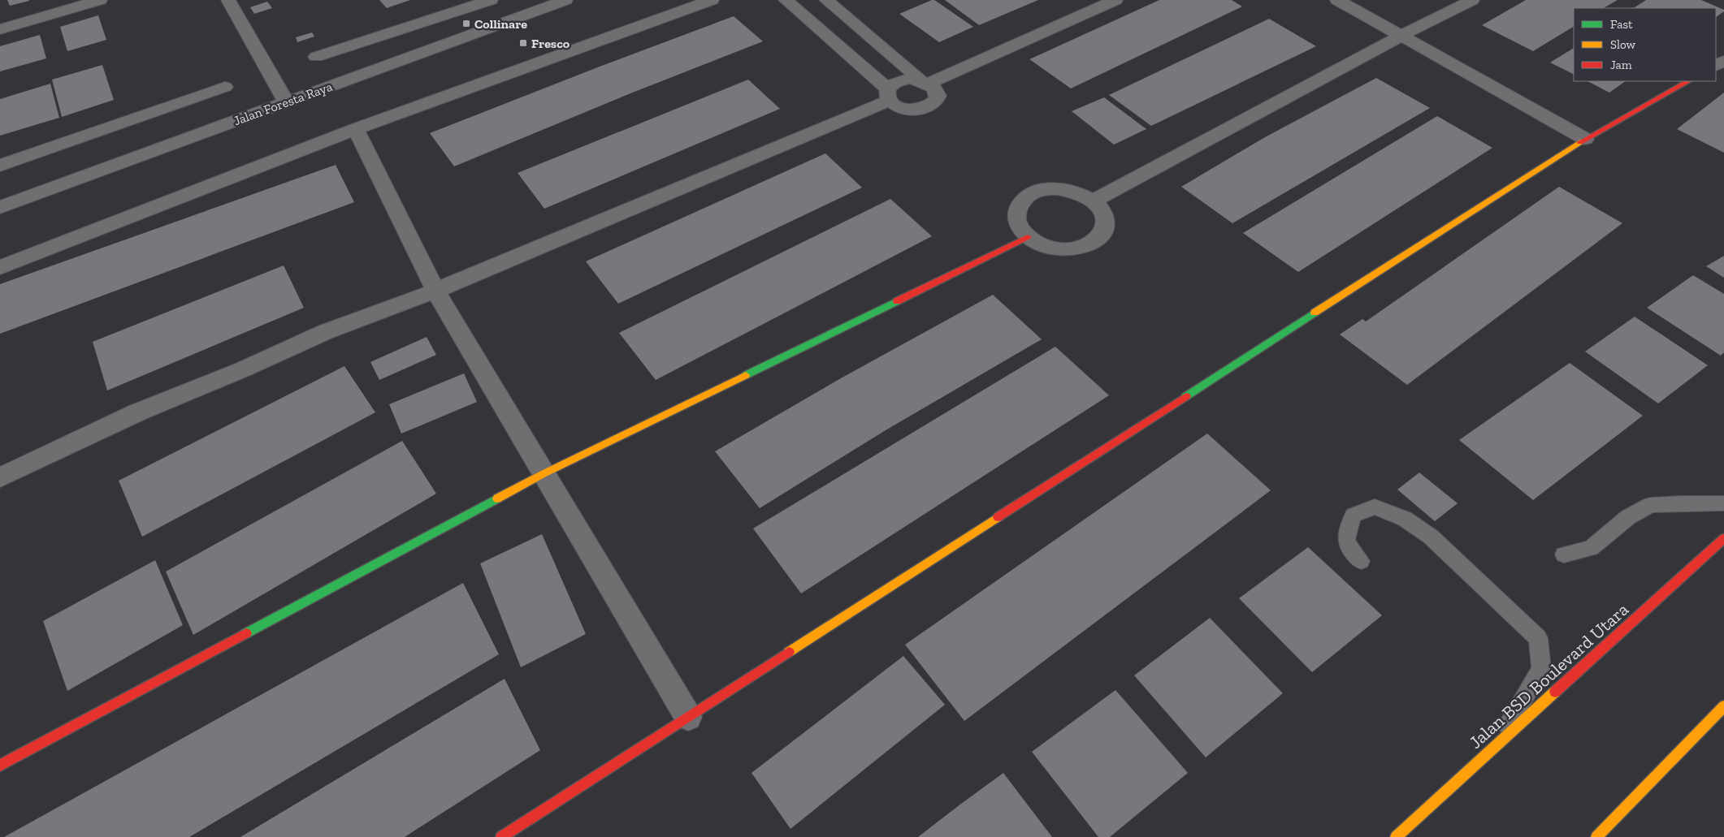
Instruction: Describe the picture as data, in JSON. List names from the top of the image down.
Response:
{
  "streets": {
    "street": ["Jalan Foresta Raya", "Jalan BSD Boulevard Utara"]
  },
  "places": {
    "transit": ["Collinare", "Fresco"]
  },
  "legend": ["Fast", "Slow", "Jam"]
}
